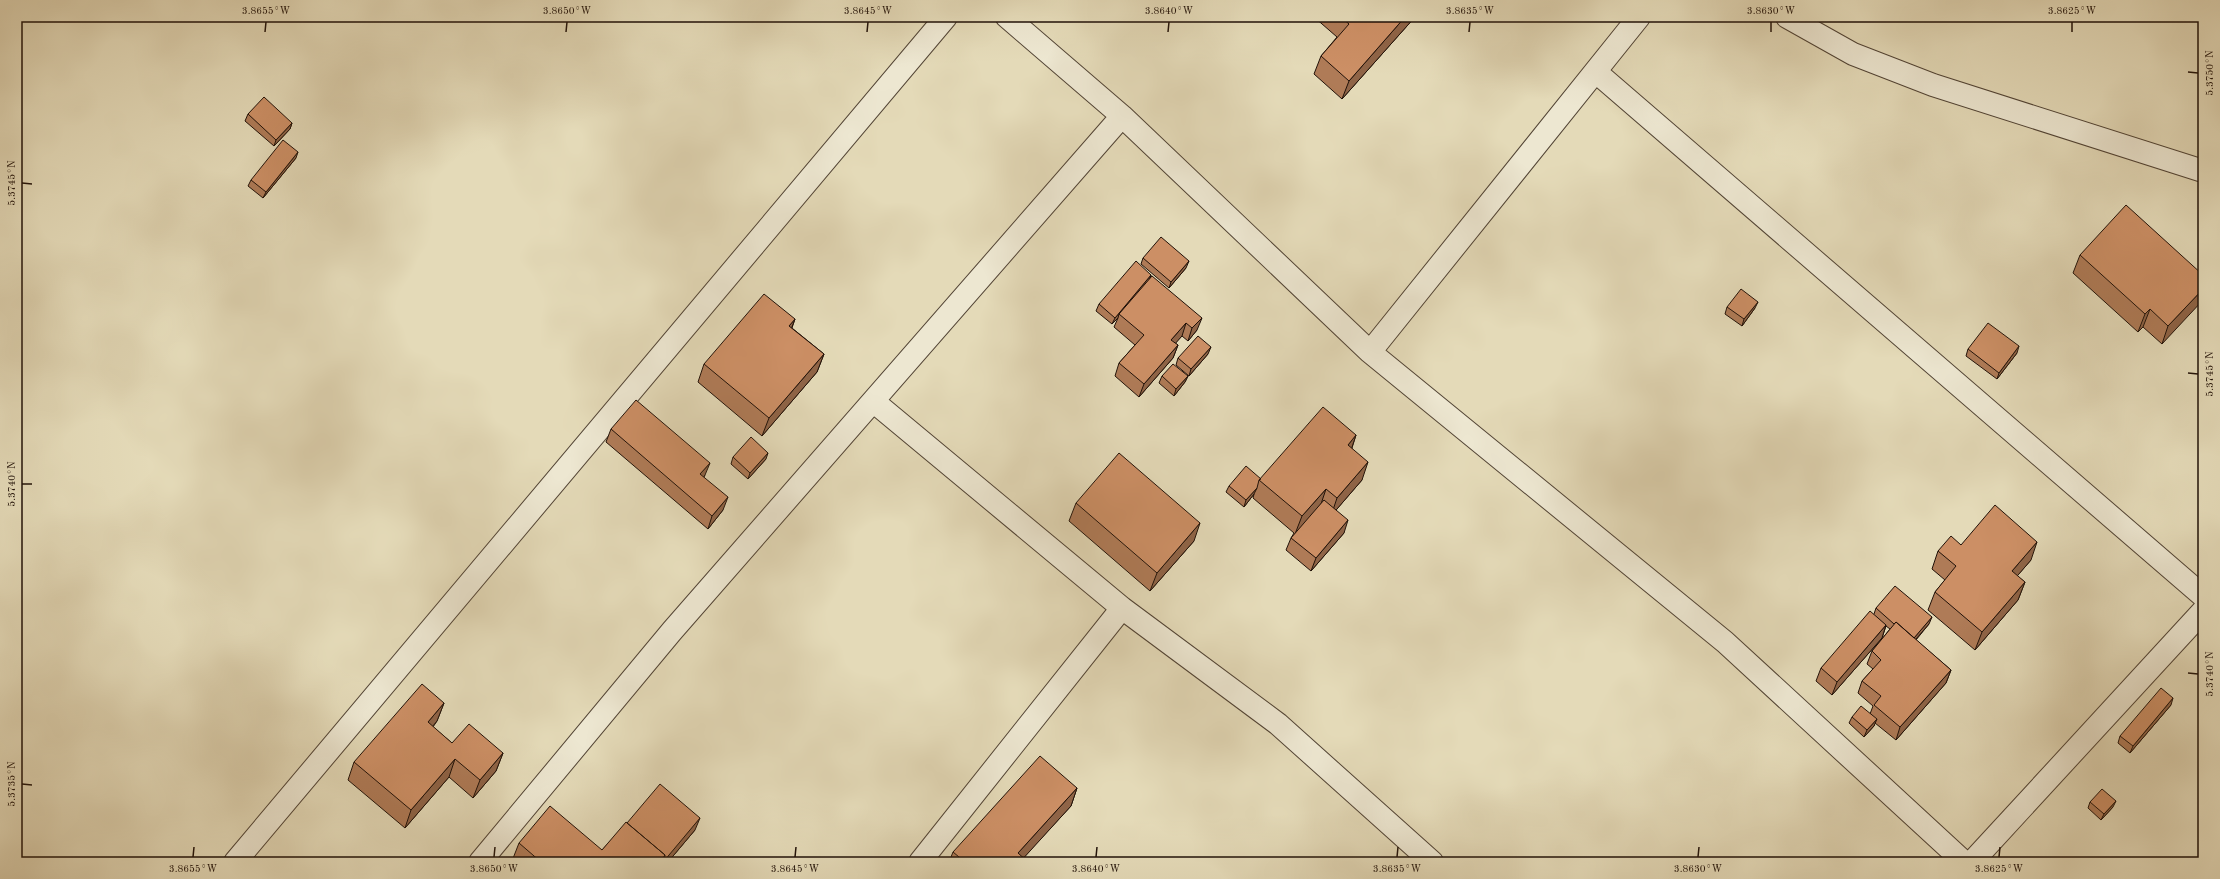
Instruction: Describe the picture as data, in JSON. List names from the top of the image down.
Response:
{
  "coordinates": [
    "3.8655°W",
    "3.8650°W",
    "3.8645°W",
    "3.8640°W",
    "3.8635°W",
    "3.8630°W",
    "3.8625°W",
    "5.3750°N",
    "5.3745°N",
    "5.3740°N",
    "5.3735°N"
  ]
}
